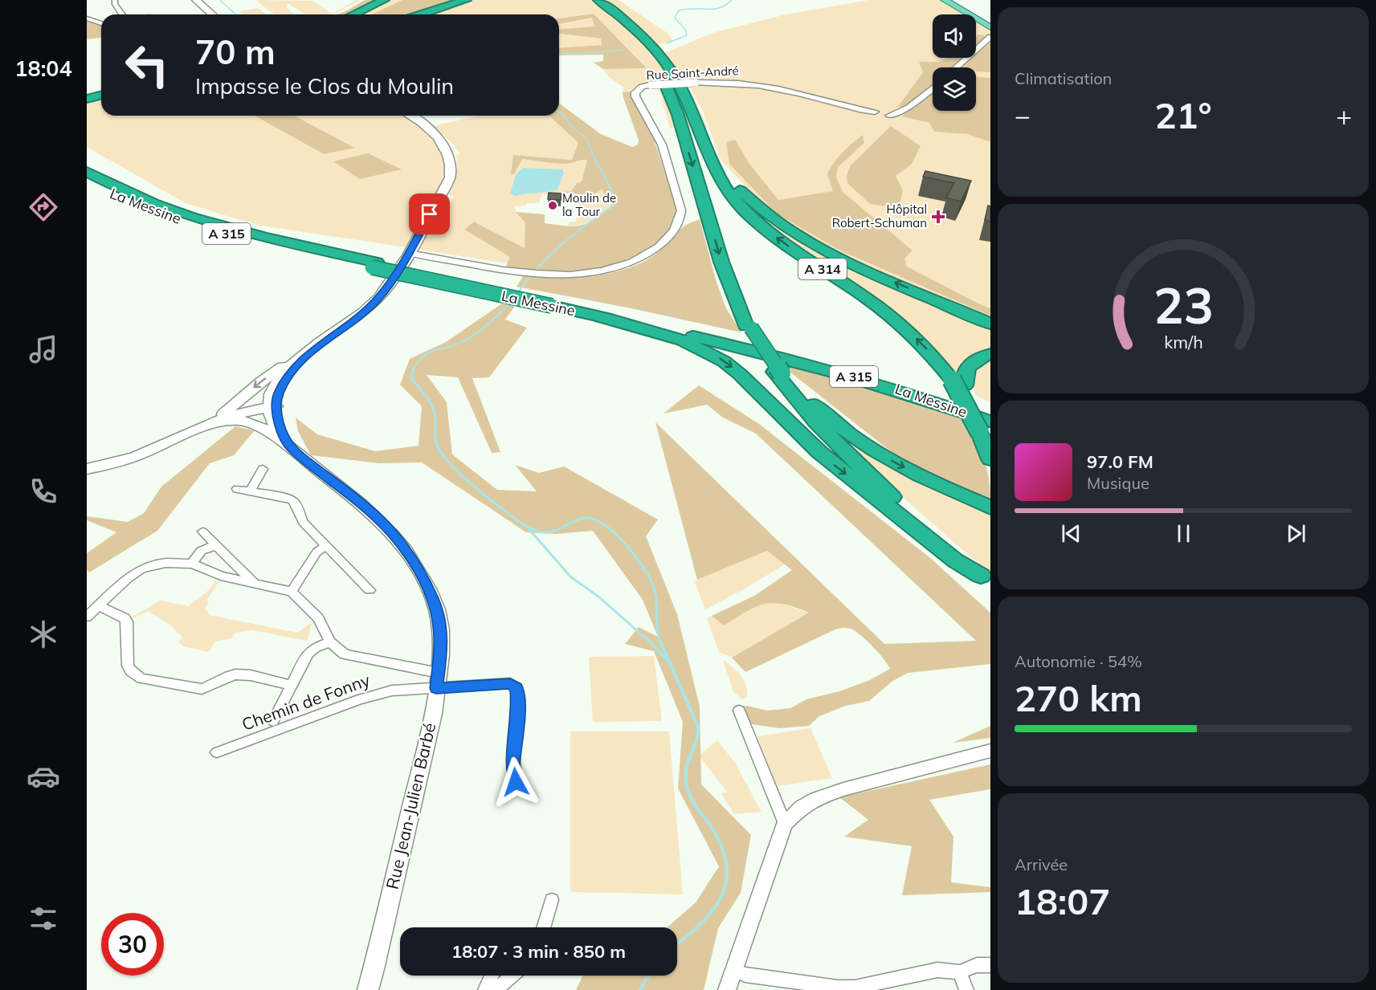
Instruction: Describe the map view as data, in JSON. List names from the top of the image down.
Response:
{
  "streets": {
    "highway": ["La Messine", "A 315", "A 314"],
    "main road": ["Rue Jean-Julien Barbé"],
    "street": ["Rue Saint-André", "Chemin de Fonny"]
  },
  "crossings": [
    ["Chemin de Fonny", "Rue Jean-Julien Barbé"]
  ],
  "places": {
    "other": ["Moulin de la Tour"],
    "health": ["Hôpital Robert-Schuman"]
  },
  "page": {
    "tabs": "18:04",
    "tile": [
      "Climatisation",
      ["Autonomie · 54%", "270 km"],
      ["Arrivée", "18:07"]
    ],
    "turn": ["70 m", "Impasse le Clos du Moulin"],
    "heat": ["−", "21°", "+"],
    "song": ["97.0 FM", "Musique"],
    "limit": "30",
    "trip": "18:07 · 3 min · 850 m",
    "gauge": ["23", "km/h"]
  }
}
